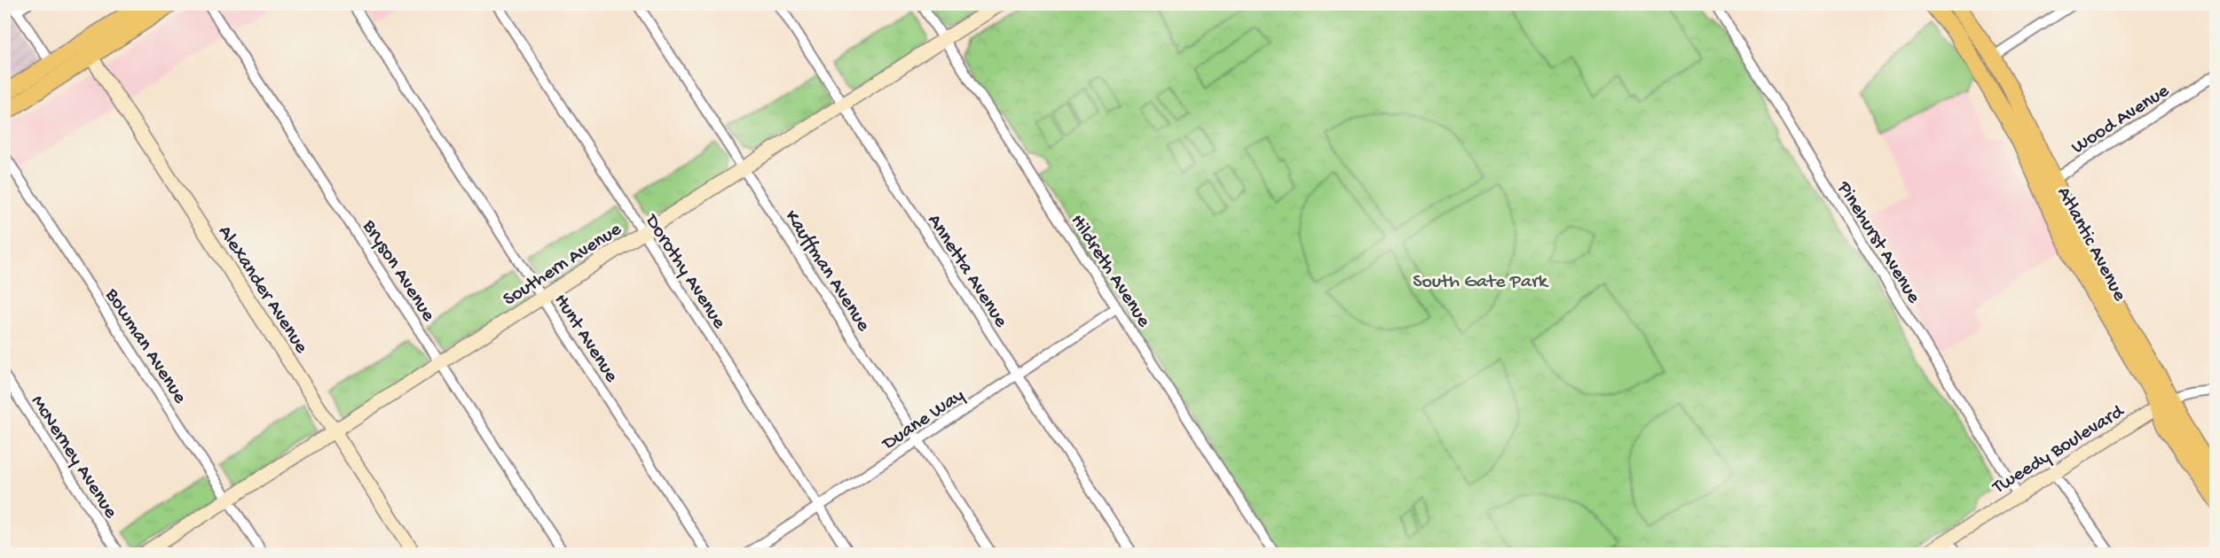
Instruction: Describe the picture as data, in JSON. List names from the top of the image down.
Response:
{
  "streets": {
    "main road": ["Atlantic Avenue"],
    "street": [
      "Wood Avenue",
      "Pinehurst Avenue",
      "Southern Avenue",
      "Bryson Avenue",
      "Kauffman Avenue",
      "Annetta Avenue",
      "Hildreth Avenue",
      "Dorothy Avenue",
      "Alexander Avenue",
      "Hunt Avenue",
      "Bowman Avenue",
      "Duane Way",
      "Tweedy Boulevard",
      "McNerney Avenue"
    ]
  },
  "crossings": [
    ["Wood Avenue", "Atlantic Avenue"],
    ["Pinehurst Avenue", "Tweedy Boulevard"],
    ["Atlantic Avenue", "Tweedy Boulevard"],
    ["Southern Avenue", "Bryson Avenue"],
    ["Southern Avenue", "Kauffman Avenue"],
    ["Southern Avenue", "Annetta Avenue"],
    ["Southern Avenue", "Hildreth Avenue"],
    ["Southern Avenue", "Dorothy Avenue"],
    ["Southern Avenue", "Alexander Avenue"],
    ["Southern Avenue", "Hunt Avenue"],
    ["Southern Avenue", "Bowman Avenue"],
    ["Kauffman Avenue", "Duane Way"],
    ["Annetta Avenue", "Duane Way"],
    ["Hildreth Avenue", "Duane Way"],
    ["Dorothy Avenue", "Duane Way"]
  ],
  "parks": ["South Gate Park"]
}
